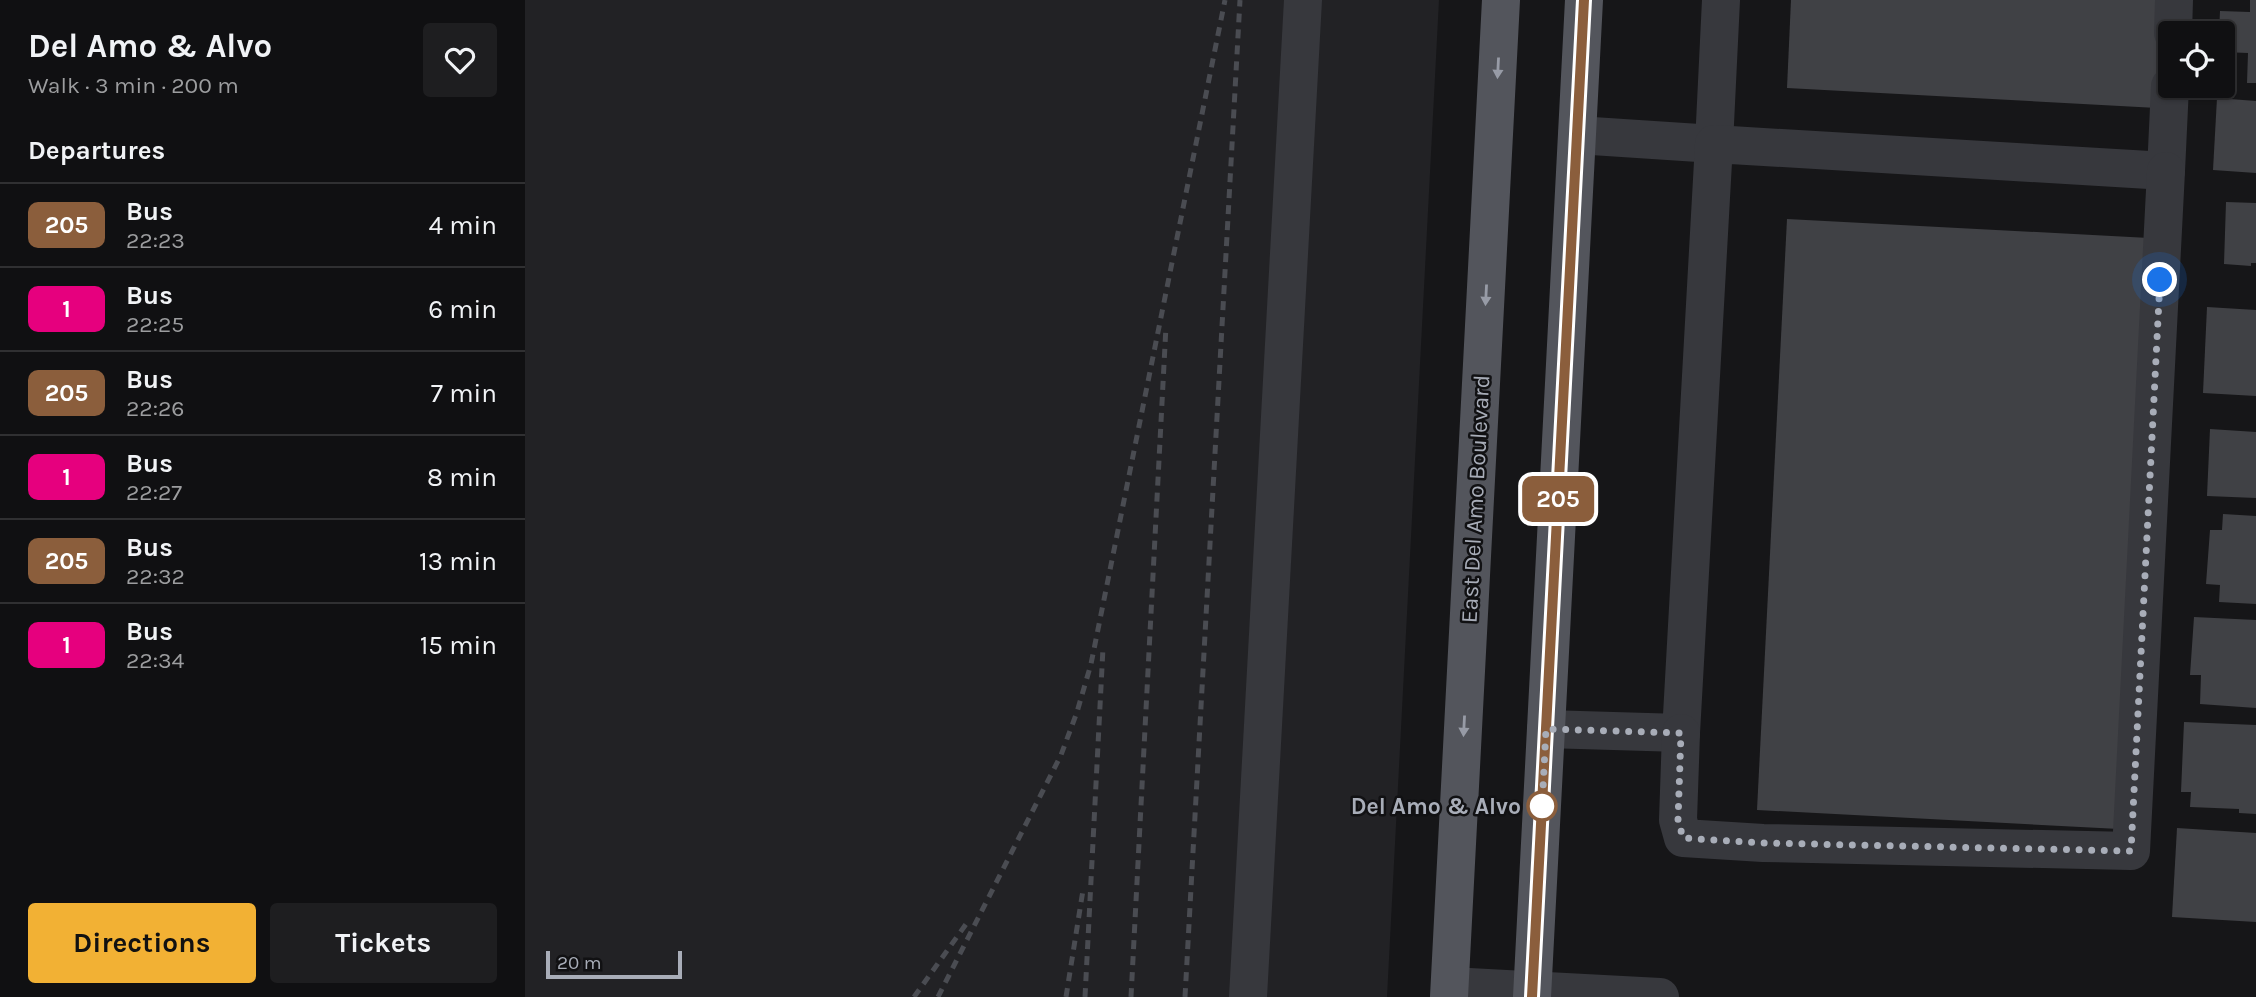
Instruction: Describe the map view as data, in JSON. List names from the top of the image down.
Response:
{
  "streets": {
    "main road": ["East Del Amo Boulevard"]
  },
  "places": ["Del Amo & Alvo"],
  "lines": ["bus line 205"],
  "scale_bar": "20 m",
  "page": {
    "heading": [
      ["Del Amo & Alvo", "Walk · 3 min · 200 m"],
      "Departures"
    ],
    "on_map": "205",
    "list": [
      {
        "mark": "205",
        "name": "Bus",
        "note": "22:23",
        "value": "4 min"
      },
      {
        "mark": "1",
        "name": "Bus",
        "note": "22:25",
        "value": "6 min"
      },
      {
        "mark": "205",
        "name": "Bus",
        "note": "22:26",
        "value": "7 min"
      },
      {
        "mark": "1",
        "name": "Bus",
        "note": "22:27",
        "value": "8 min"
      },
      {
        "mark": "205",
        "name": "Bus",
        "note": "22:32",
        "value": "13 min"
      },
      {
        "mark": "1",
        "name": "Bus",
        "note": "22:34",
        "value": "15 min"
      }
    ],
    "buttons": ["Directions", "Tickets"],
    "scale": "20 m"
  }
}
